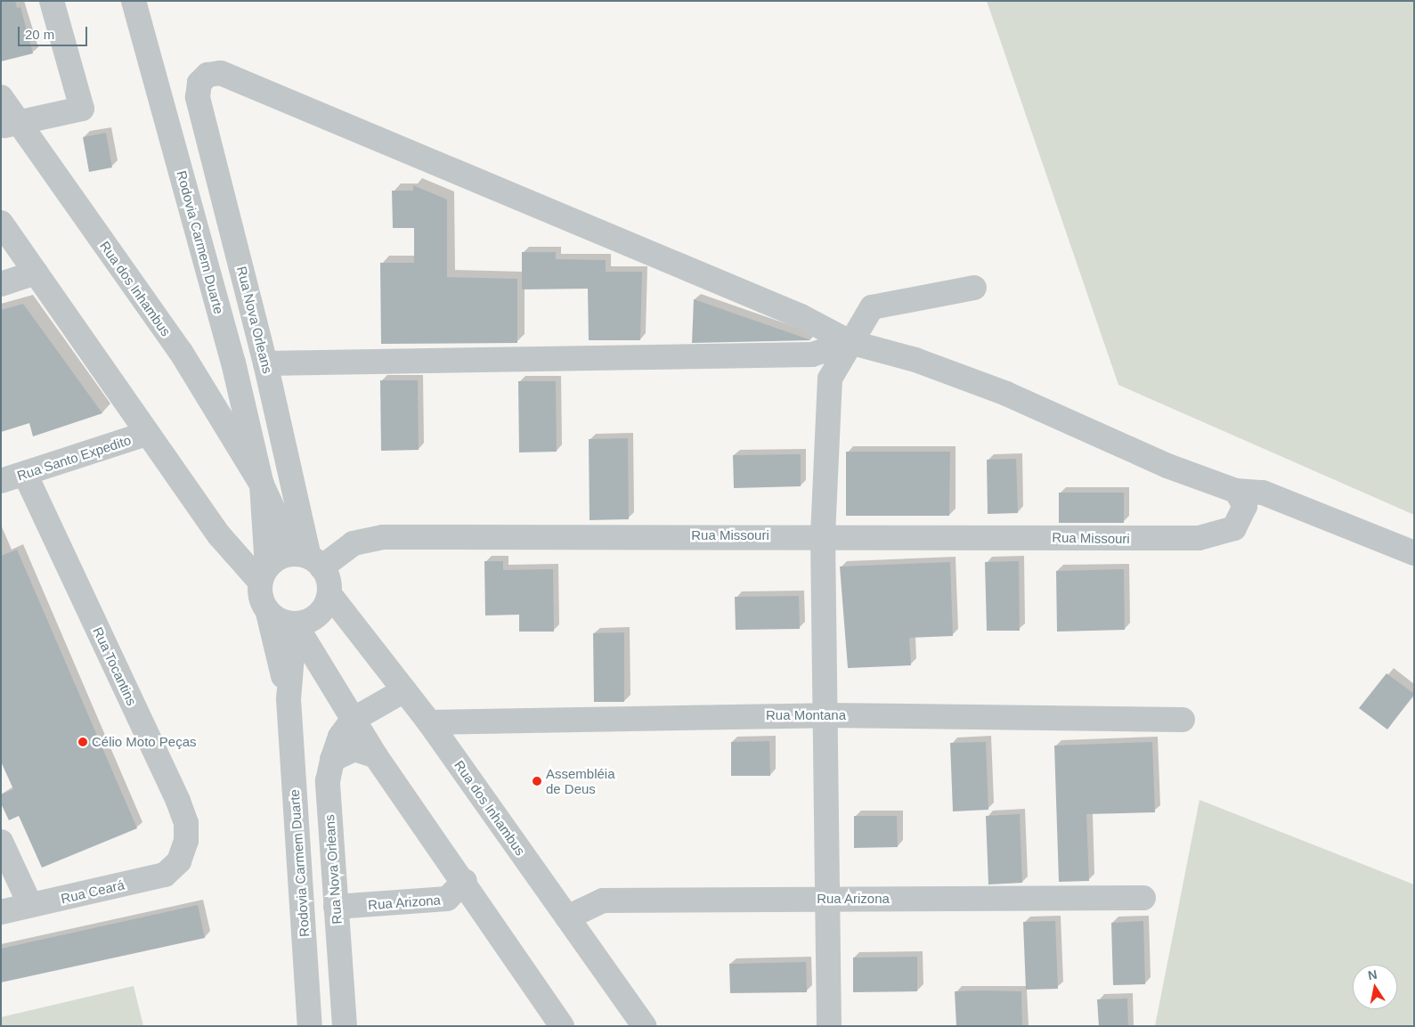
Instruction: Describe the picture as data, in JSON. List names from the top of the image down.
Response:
{
  "streets": {
    "street": [
      "Rodovia Carmem Duarte",
      "Rua dos Inhambus",
      "Rua Nova Orleans",
      "Rua Santo Expedito",
      "Rua Missouri",
      "Rua Tocantins",
      "Rua Montana",
      "Rua Ceará",
      "Rua Arizona"
    ]
  },
  "crossings": [
    ["Rodovia Carmem Duarte", "Rua dos Inhambus"],
    ["Rodovia Carmem Duarte", "Rua Nova Orleans"],
    ["Rodovia Carmem Duarte", "Rua Missouri"],
    ["Rua dos Inhambus", "Rua Nova Orleans"],
    ["Rua dos Inhambus", "Rua Missouri"],
    ["Rua dos Inhambus", "Rua Montana"],
    ["Rua dos Inhambus", "Rua Arizona"],
    ["Rua Nova Orleans", "Rua Missouri"],
    ["Rua Nova Orleans", "Rua Arizona"],
    ["Rua Santo Expedito", "Rua Tocantins"],
    ["Rua Tocantins", "Rua Ceará"]
  ],
  "places": ["Célio Moto Peças", "Assembléia de Deus"],
  "scale_bar": "20 m",
  "north": "top"
}
